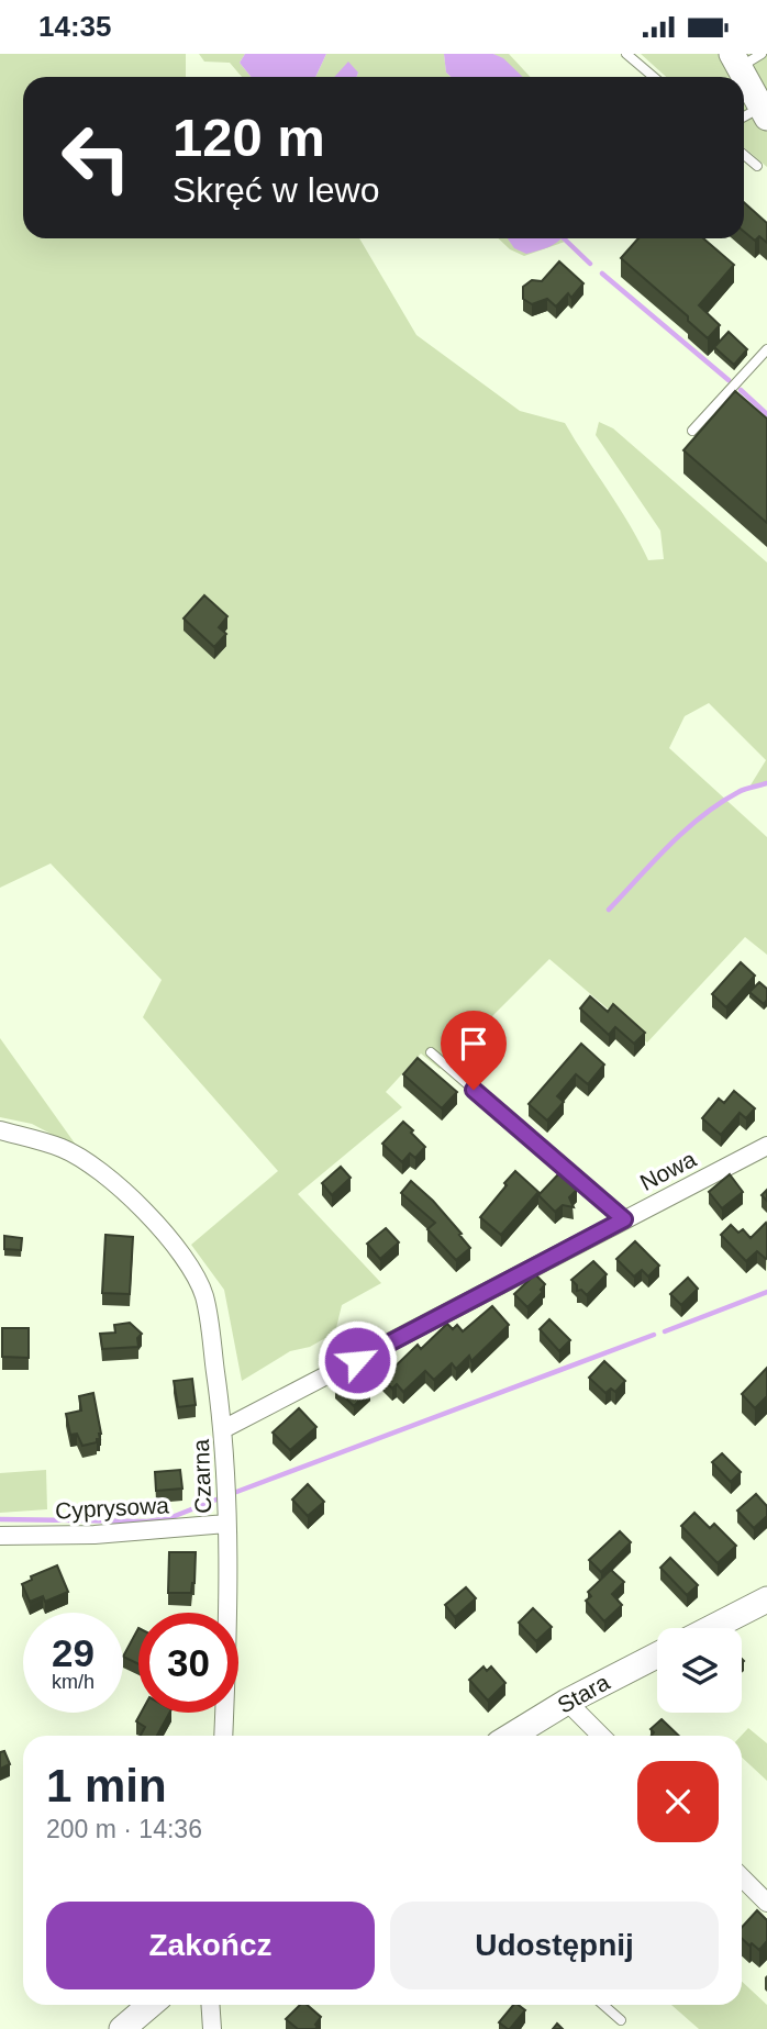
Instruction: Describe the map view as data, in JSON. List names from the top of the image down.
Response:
{
  "streets": {
    "street": [
      "Nowa",
      "Czarna",
      "Cyprysowa",
      "Stara"
    ]
  },
  "crossings": [
    ["Nowa", "Czarna"],
    ["Czarna", "Cyprysowa"]
  ],
  "page": {
    "status": "14:35",
    "turn": ["120 m", "Skręć w lewo"],
    "speed": "29 km/h",
    "limit": "30",
    "heading": ["1 min", "200 m · 14:36"],
    "buttons": ["Zakończ", "Udostępnij"]
  }
}
